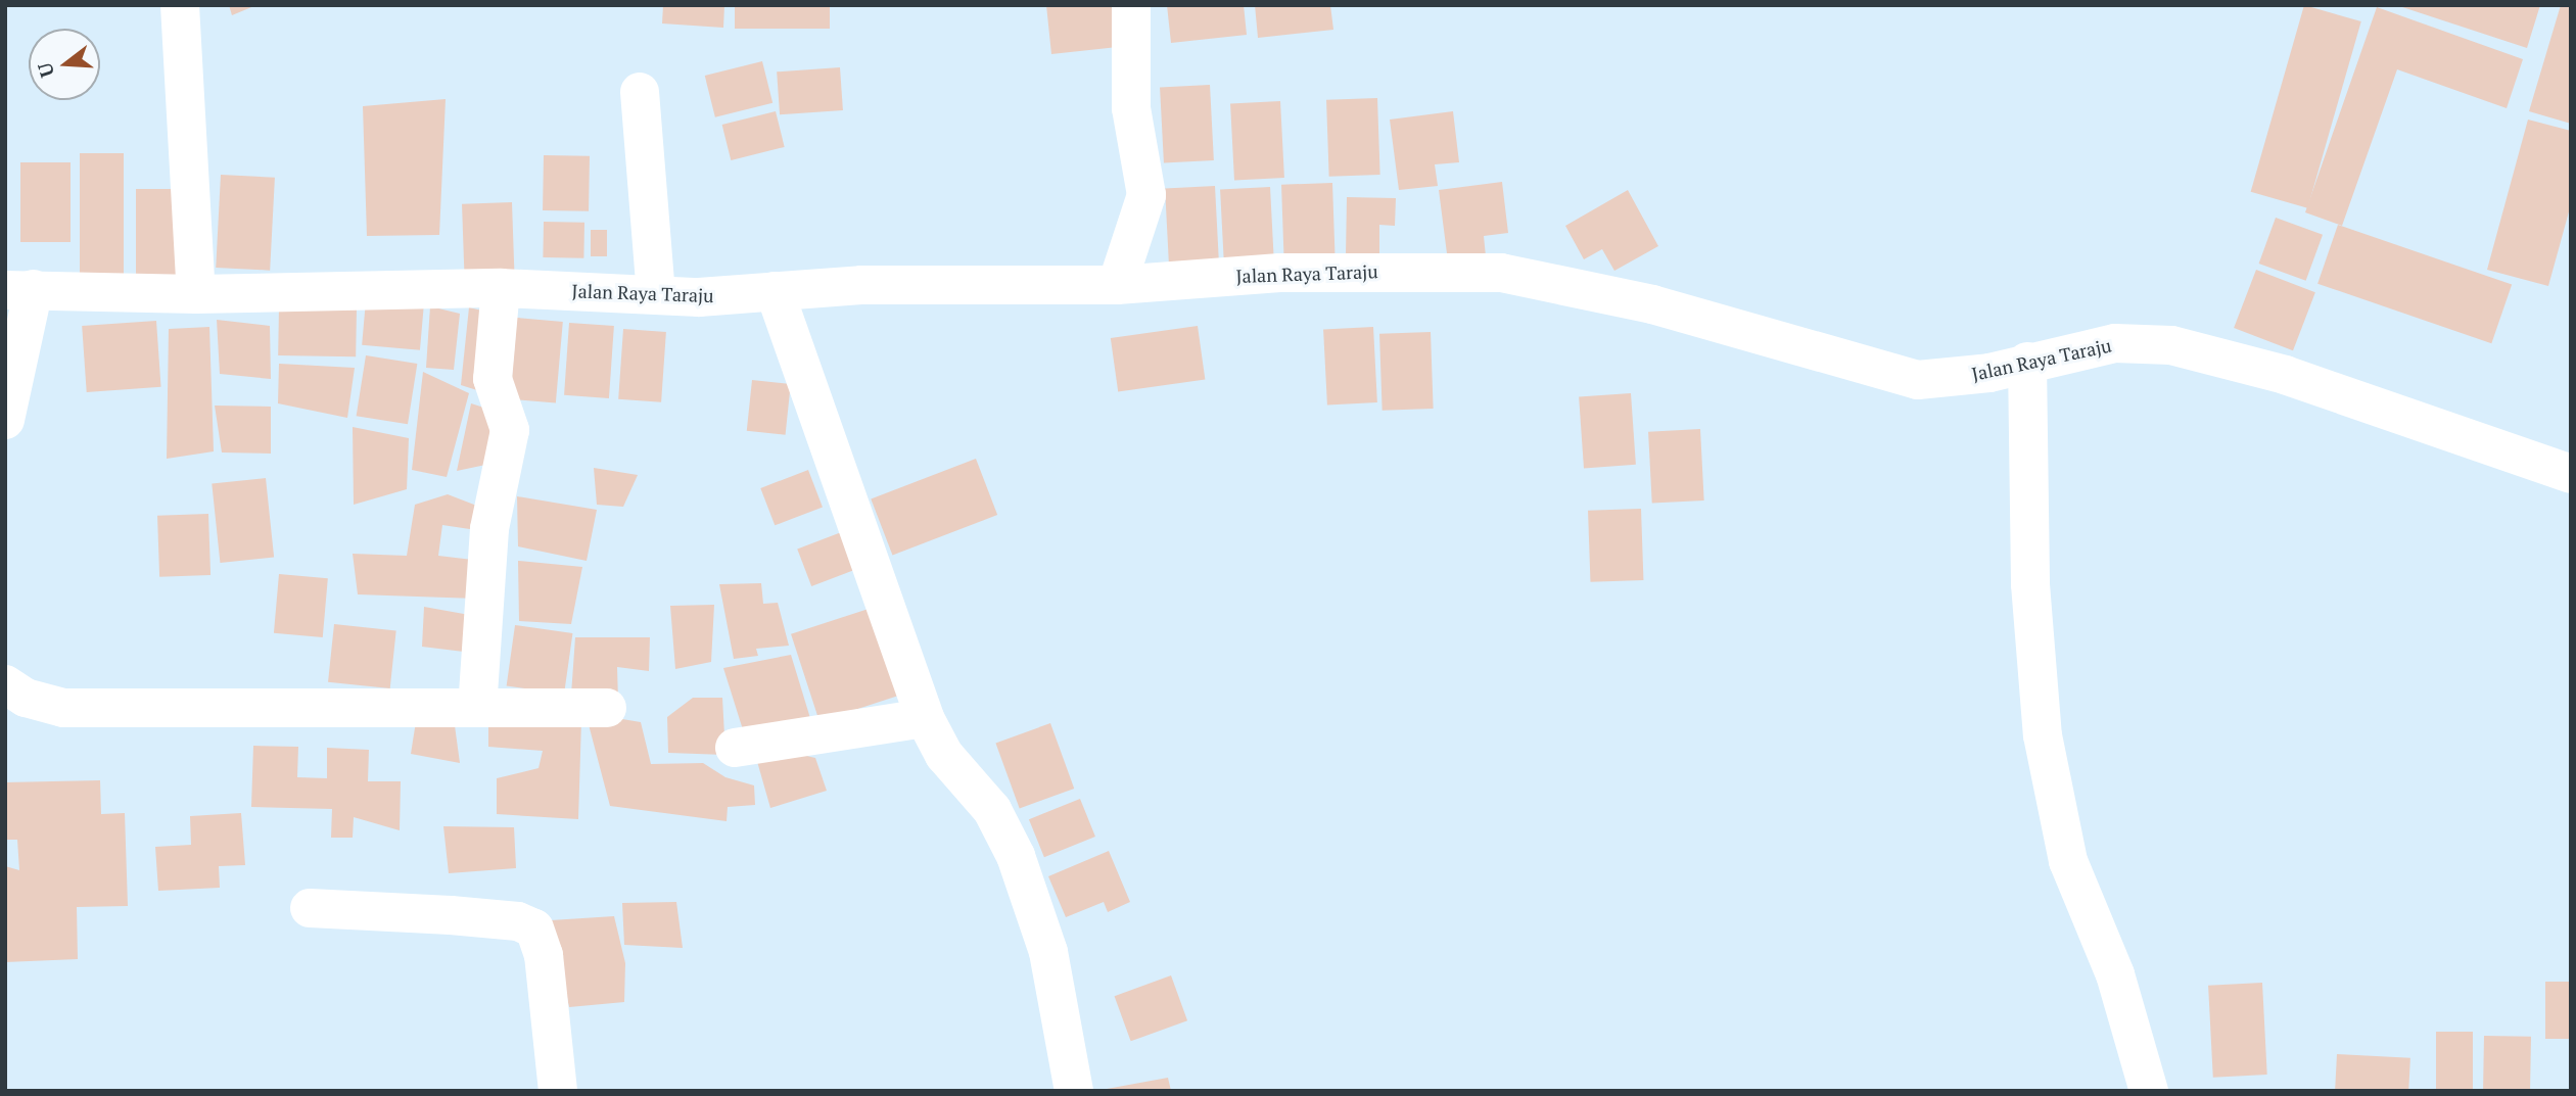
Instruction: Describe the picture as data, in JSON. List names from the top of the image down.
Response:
{
  "streets": {
    "street": ["Jalan Raya Taraju"]
  },
  "north": "left"
}
